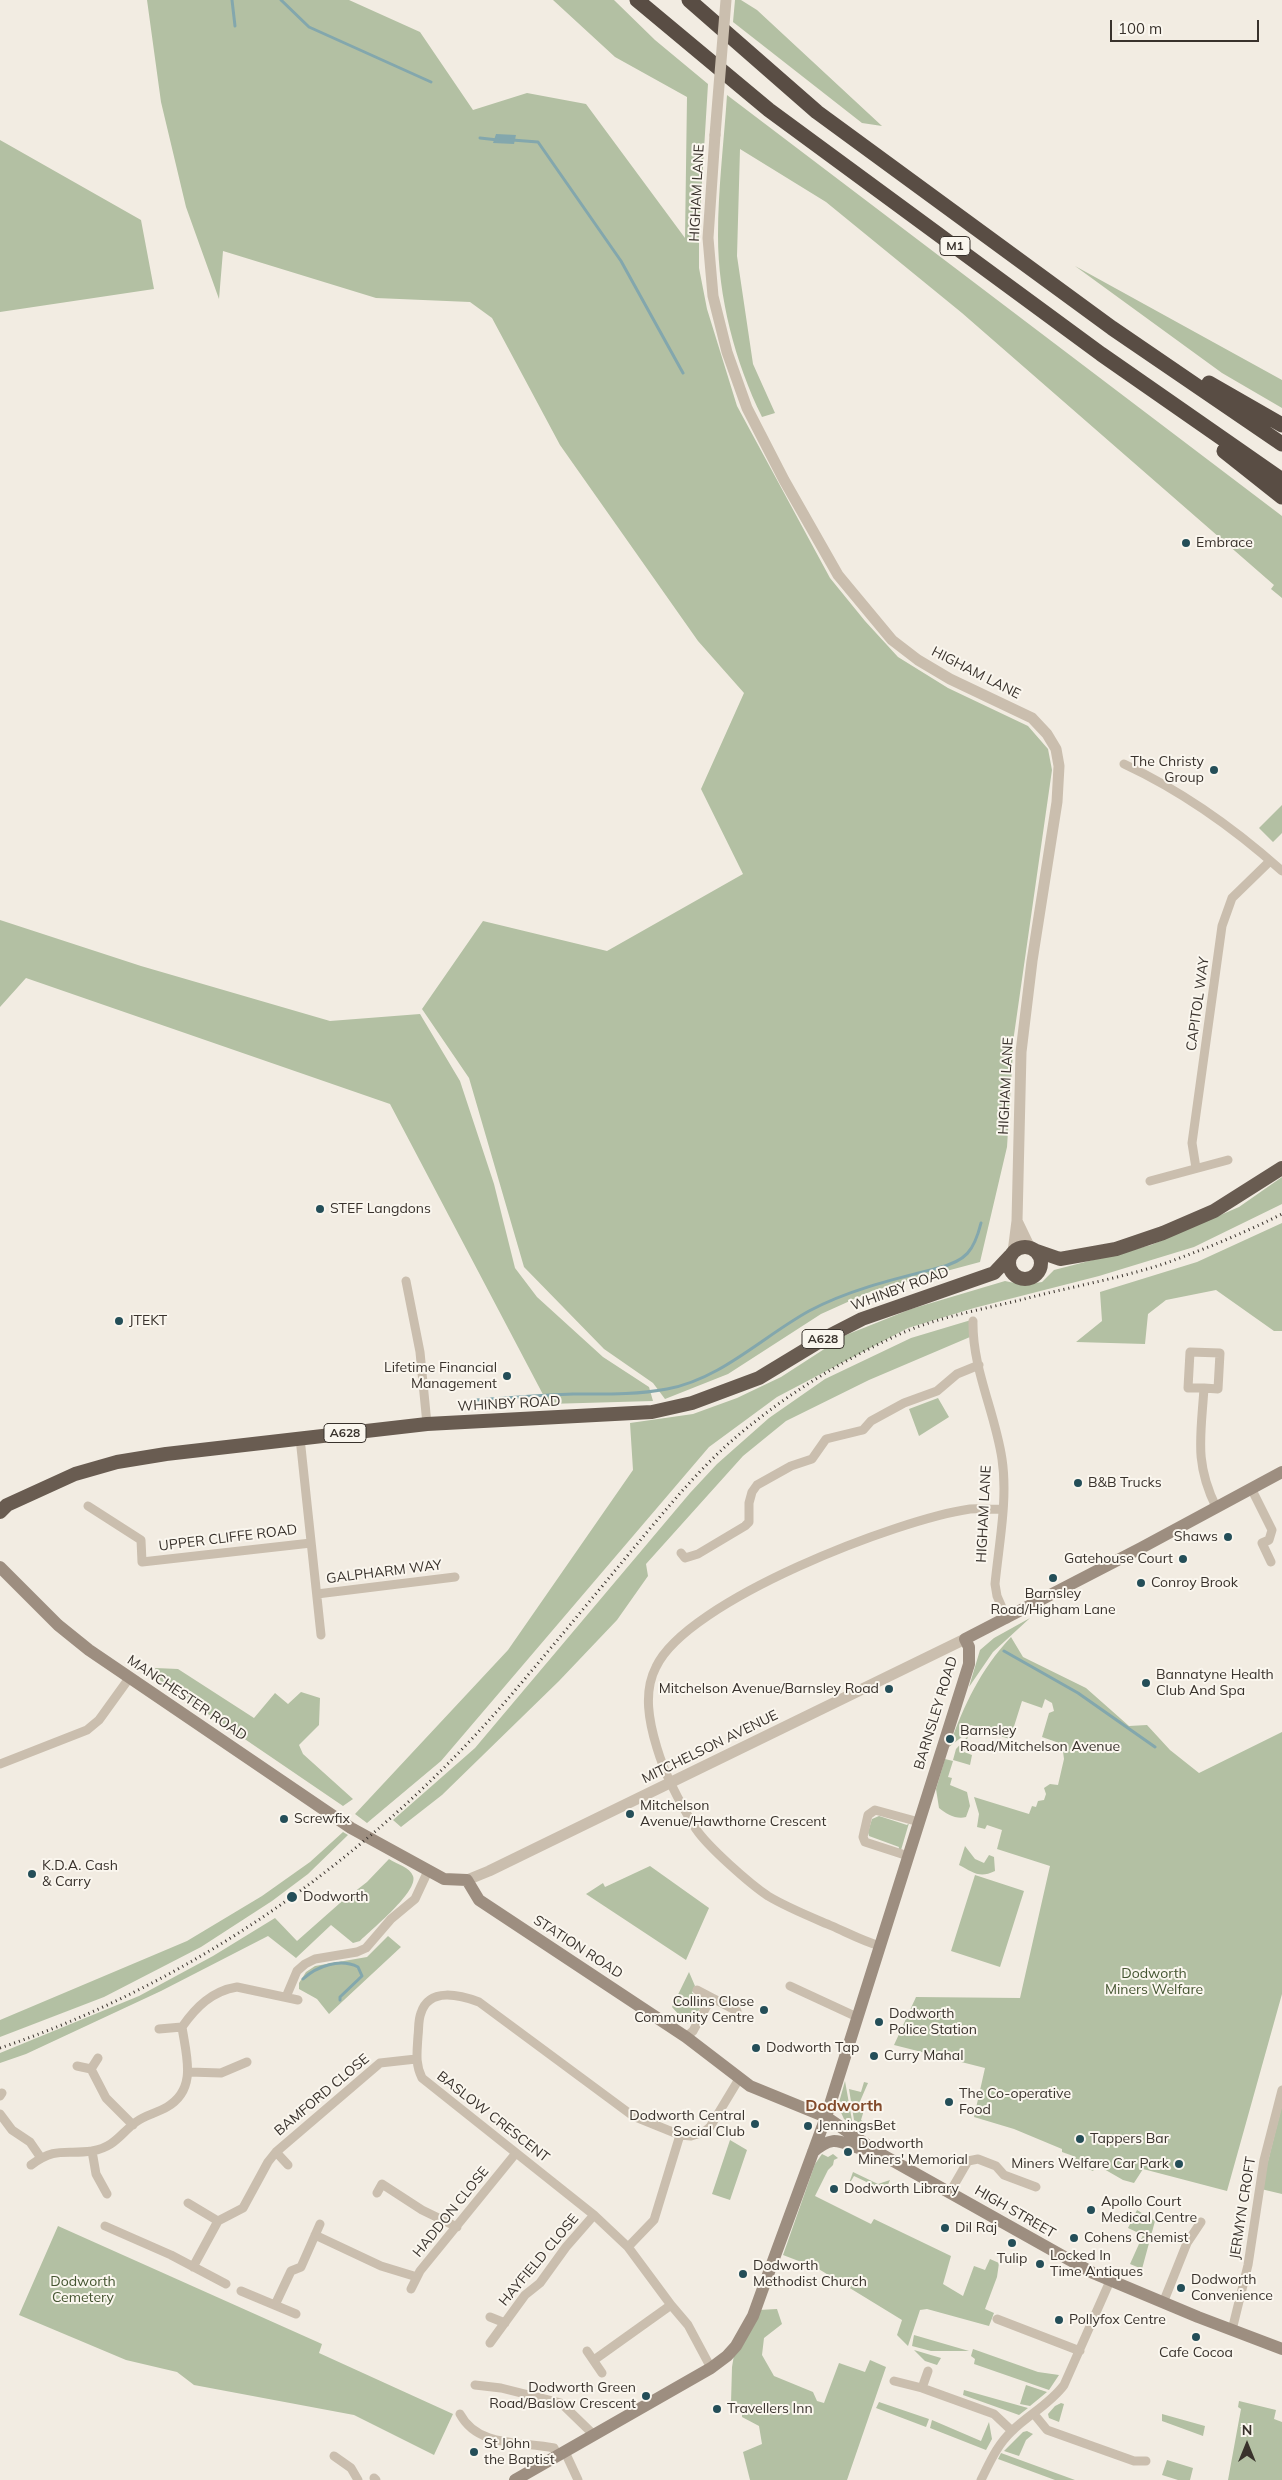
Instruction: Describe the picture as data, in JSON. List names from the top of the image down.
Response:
{
  "streets": {
    "highway": ["M1", "WHINBY ROAD", "A628"],
    "main road": [
      "MANCHESTER ROAD",
      "BARNSLEY ROAD",
      "STATION ROAD",
      "HIGH STREET"
    ],
    "street": [
      "HIGHAM LANE",
      "CAPITOL WAY",
      "UPPER CLIFFE ROAD",
      "GALPHARM WAY",
      "MITCHELSON AVENUE",
      "BAMFORD CLOSE",
      "BASLOW CRESCENT",
      "JERMYN CROFT",
      "HADDON CLOSE",
      "HAYFIELD CLOSE"
    ]
  },
  "crossings": [
    ["HIGHAM LANE", "WHINBY ROAD"],
    ["HIGHAM LANE", "BARNSLEY ROAD"],
    ["WHINBY ROAD", "UPPER CLIFFE ROAD"],
    ["UPPER CLIFFE ROAD", "GALPHARM WAY"],
    ["BARNSLEY ROAD", "MITCHELSON AVENUE"],
    ["BARNSLEY ROAD", "STATION ROAD"],
    ["BARNSLEY ROAD", "BASLOW CRESCENT"],
    ["BARNSLEY ROAD", "HIGH STREET"],
    ["MITCHELSON AVENUE", "STATION ROAD"],
    ["STATION ROAD", "BASLOW CRESCENT"],
    ["STATION ROAD", "HIGH STREET"],
    ["BAMFORD CLOSE", "BASLOW CRESCENT"],
    ["BASLOW CRESCENT", "HADDON CLOSE"],
    ["BASLOW CRESCENT", "HAYFIELD CLOSE"],
    ["JERMYN CROFT", "HIGH STREET"]
  ],
  "districts": ["Dodworth"],
  "parks": ["Dodworth Miners Welfare", "Dodworth Cemetery"],
  "places": [
    "Embrace",
    "The Christy Group",
    "STEF Langdons",
    "JTEKT",
    "Lifetime Financial Management",
    "B&B Trucks",
    "Shaws",
    "Gatehouse Court",
    "Barnsley Road/Higham Lane",
    "Conroy Brook",
    "Bannatyne Health Club And Spa",
    "Mitchelson Avenue/Barnsley Road",
    "Barnsley Road/Mitchelson Avenue",
    "Mitchelson Avenue/Hawthorne Crescent",
    "Screwfix",
    "K.D.A. Cash & Carry",
    "Dodworth",
    "Collins Close Community Centre",
    "Dodworth Police Station",
    "Dodworth Tap",
    "Curry Mahal",
    "The Co-operative Food",
    "Dodworth Central Social Club",
    "JenningsBet",
    "Tappers Bar",
    "Dodworth Miners' Memorial",
    "Miners Welfare Car Park",
    "Dodworth Library",
    "Apollo Court Medical Centre",
    "Dil Raj",
    "Cohens Chemist",
    "Tulip",
    "Locked In Time Antiques",
    "Dodworth Methodist Church",
    "Dodworth Convenience",
    "Pollyfox Centre",
    "Cafe Cocoa",
    "Dodworth Green Road/Baslow Crescent",
    "Travellers Inn",
    "St John the Baptist"
  ],
  "scale_bar": "100 m",
  "north": "top"
}
